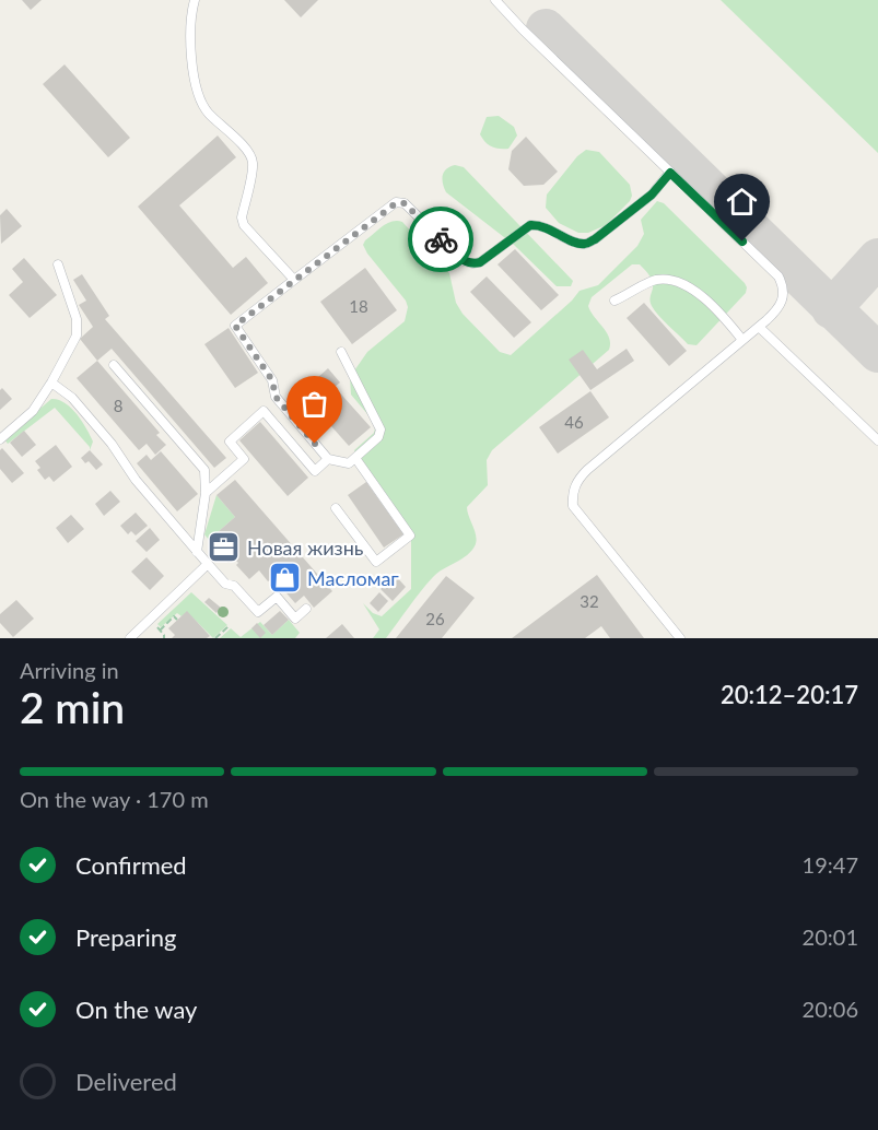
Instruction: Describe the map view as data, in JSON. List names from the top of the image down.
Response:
{
  "places": {
    "office": ["Новая жизнь"],
    "shop": ["Масломаг"]
  },
  "house_numbers": [
    "18",
    "8",
    "46",
    "32",
    "26"
  ],
  "page": {
    "heading": ["2 min", "Arriving in", "20:12–20:17"],
    "bar": "On the way · 170 m",
    "list": [
      ["Confirmed", "19:47"],
      ["Preparing", "20:01"],
      ["On the way", "20:06"],
      "Delivered"
    ]
  }
}
